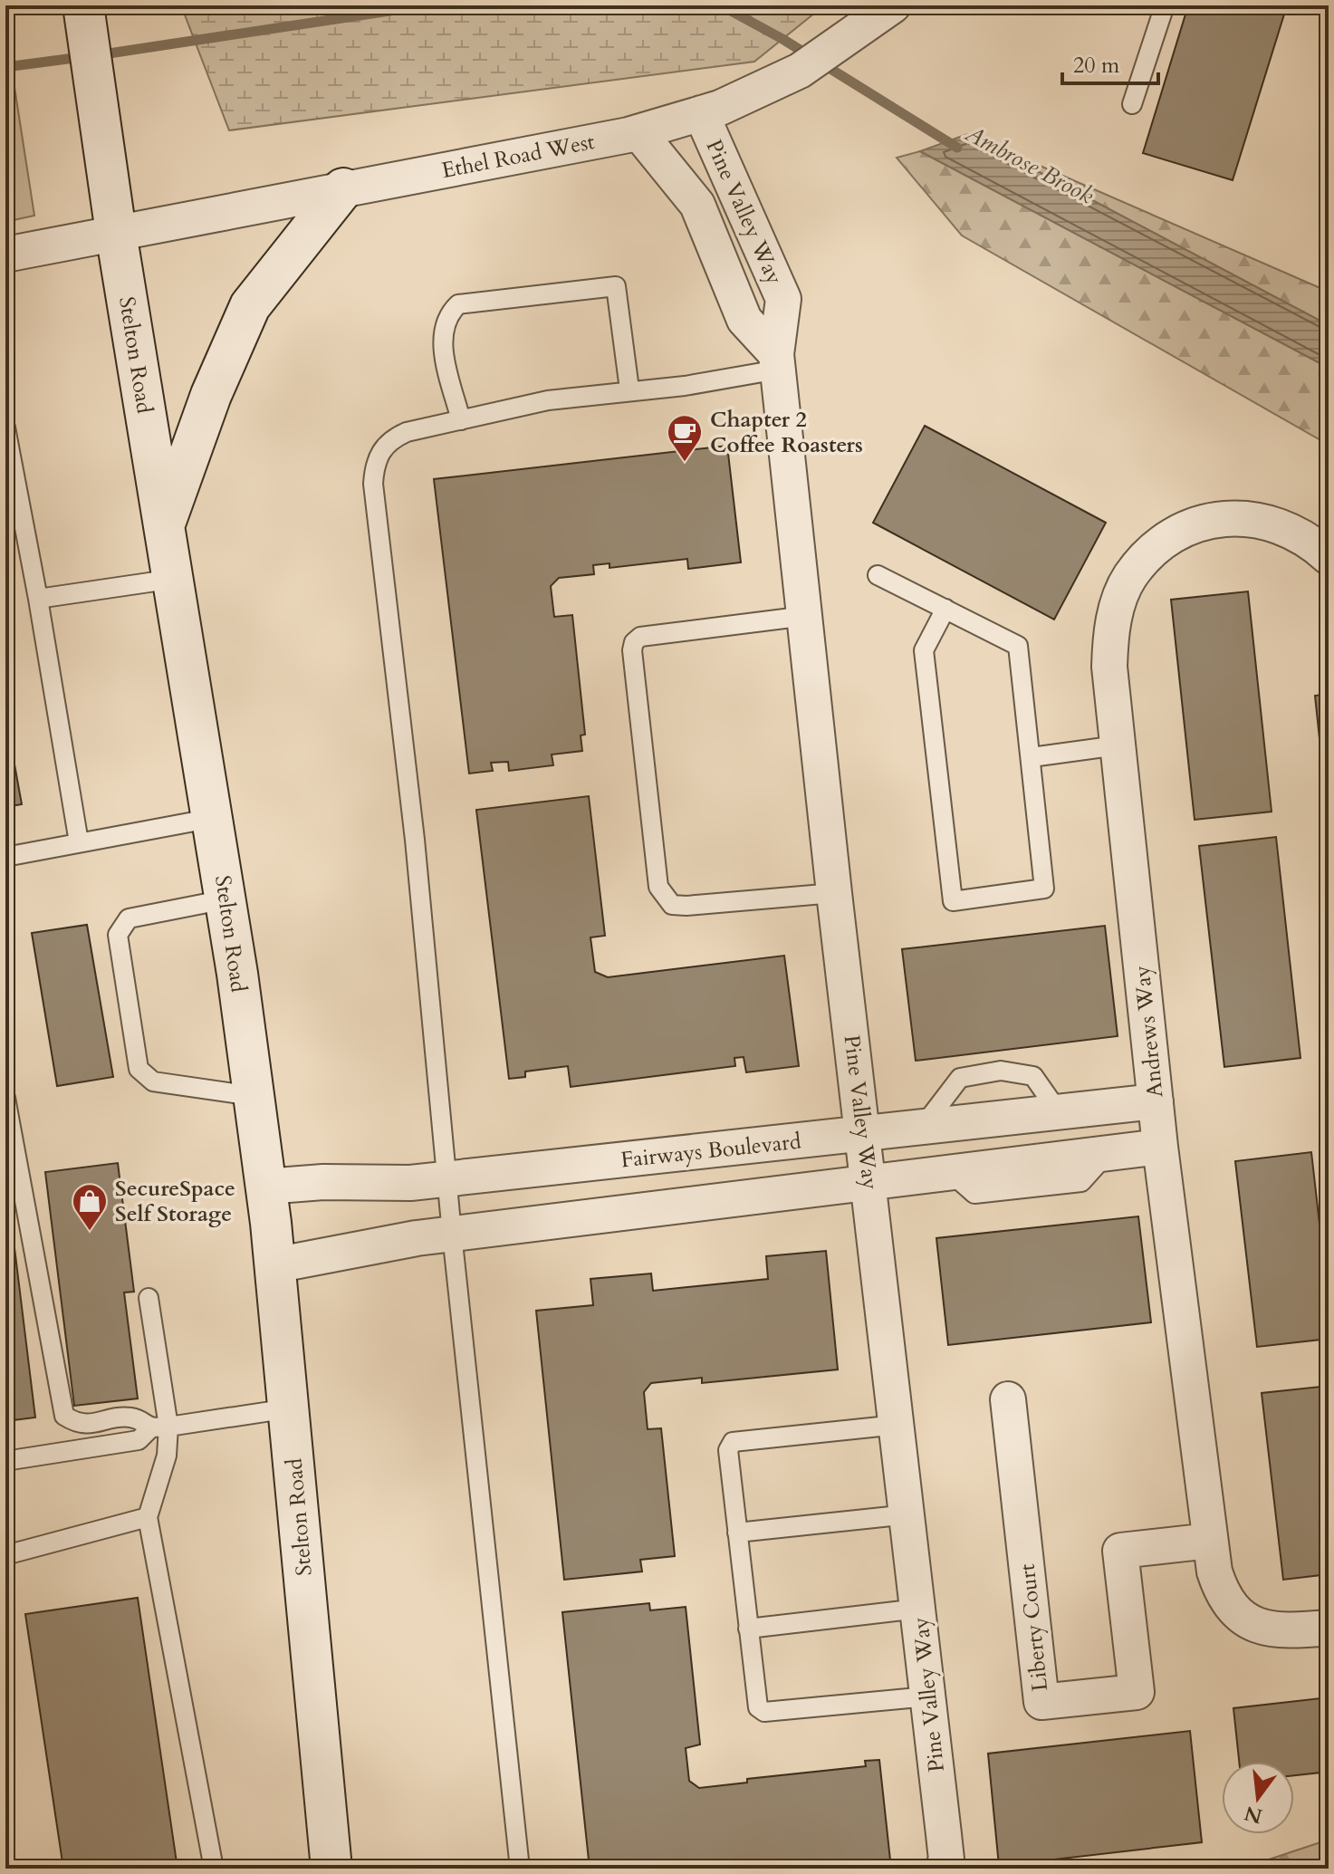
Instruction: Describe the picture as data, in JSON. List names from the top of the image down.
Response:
{
  "streets": {
    "main road": ["Stelton Road"],
    "street": [
      "Ethel Road West",
      "Pine Valley Way",
      "Andrews Way",
      "Fairways Boulevard",
      "Liberty Court"
    ]
  },
  "crossings": [
    ["Ethel Road West", "Pine Valley Way"],
    ["Ethel Road West", "Stelton Road"],
    ["Pine Valley Way", "Fairways Boulevard"],
    ["Stelton Road", "Fairways Boulevard"],
    ["Andrews Way", "Fairways Boulevard"],
    ["Andrews Way", "Liberty Court"]
  ],
  "water": ["Ambrose Brook"],
  "places": {
    "cafe": ["Chapter 2 Coffee Roasters"],
    "shop": ["SecureSpace Self Storage"]
  },
  "scale_bar": "20 m",
  "north": "bottom"
}
